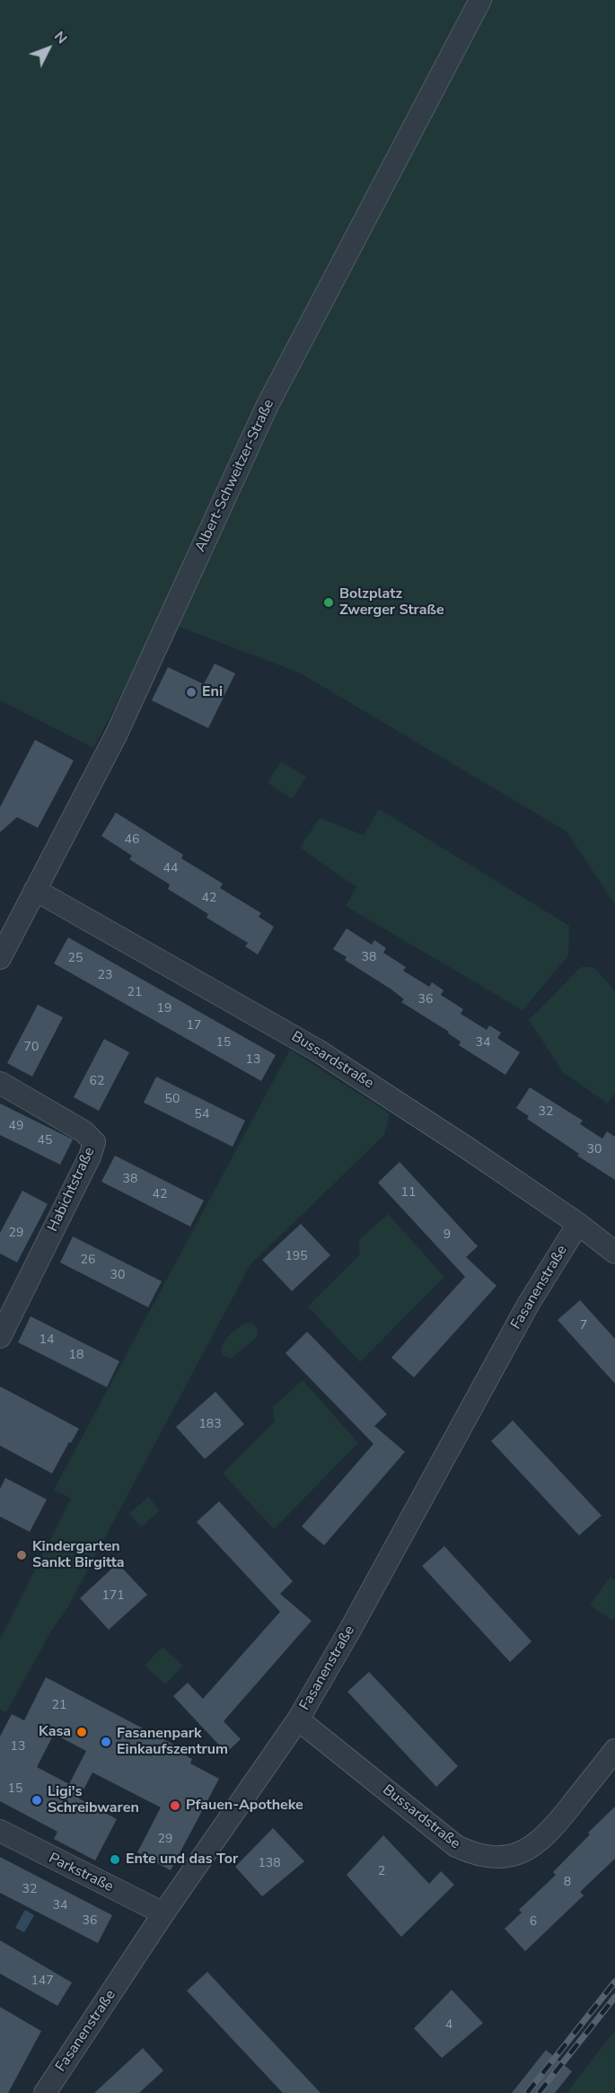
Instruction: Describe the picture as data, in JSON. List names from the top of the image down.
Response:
{
  "streets": {
    "street": [
      "Albert-Schweitzer-Straße",
      "Bussardstraße",
      "Habichtstraße",
      "Fasanenstraße",
      "Parkstraße"
    ]
  },
  "crossings": [
    ["Albert-Schweitzer-Straße", "Bussardstraße"],
    ["Bussardstraße", "Fasanenstraße"],
    ["Fasanenstraße", "Parkstraße"]
  ],
  "places": [
    "Bolzplatz Zwerger Straße",
    "Eni",
    "Kindergarten Sankt Birgitta",
    "Kasa",
    "Fasanenpark Einkaufszentrum",
    "Ligi's Schreibwaren",
    "Pfauen-Apotheke",
    "Ente und das Tor"
  ],
  "house_numbers": [
    "46",
    "44",
    "42",
    "38",
    "25",
    "23",
    "21",
    "36",
    "19",
    "17",
    "15",
    "34",
    "70",
    "13",
    "62",
    "50",
    "32",
    "54",
    "49",
    "45",
    "30",
    "38",
    "11",
    "42",
    "29",
    "9",
    "195",
    "26",
    "30",
    "7",
    "14",
    "18",
    "183",
    "171",
    "21",
    "13",
    "15",
    "29",
    "138",
    "2",
    "8",
    "32",
    "34",
    "36",
    "6",
    "147",
    "4"
  ],
  "north": "top right"
}
